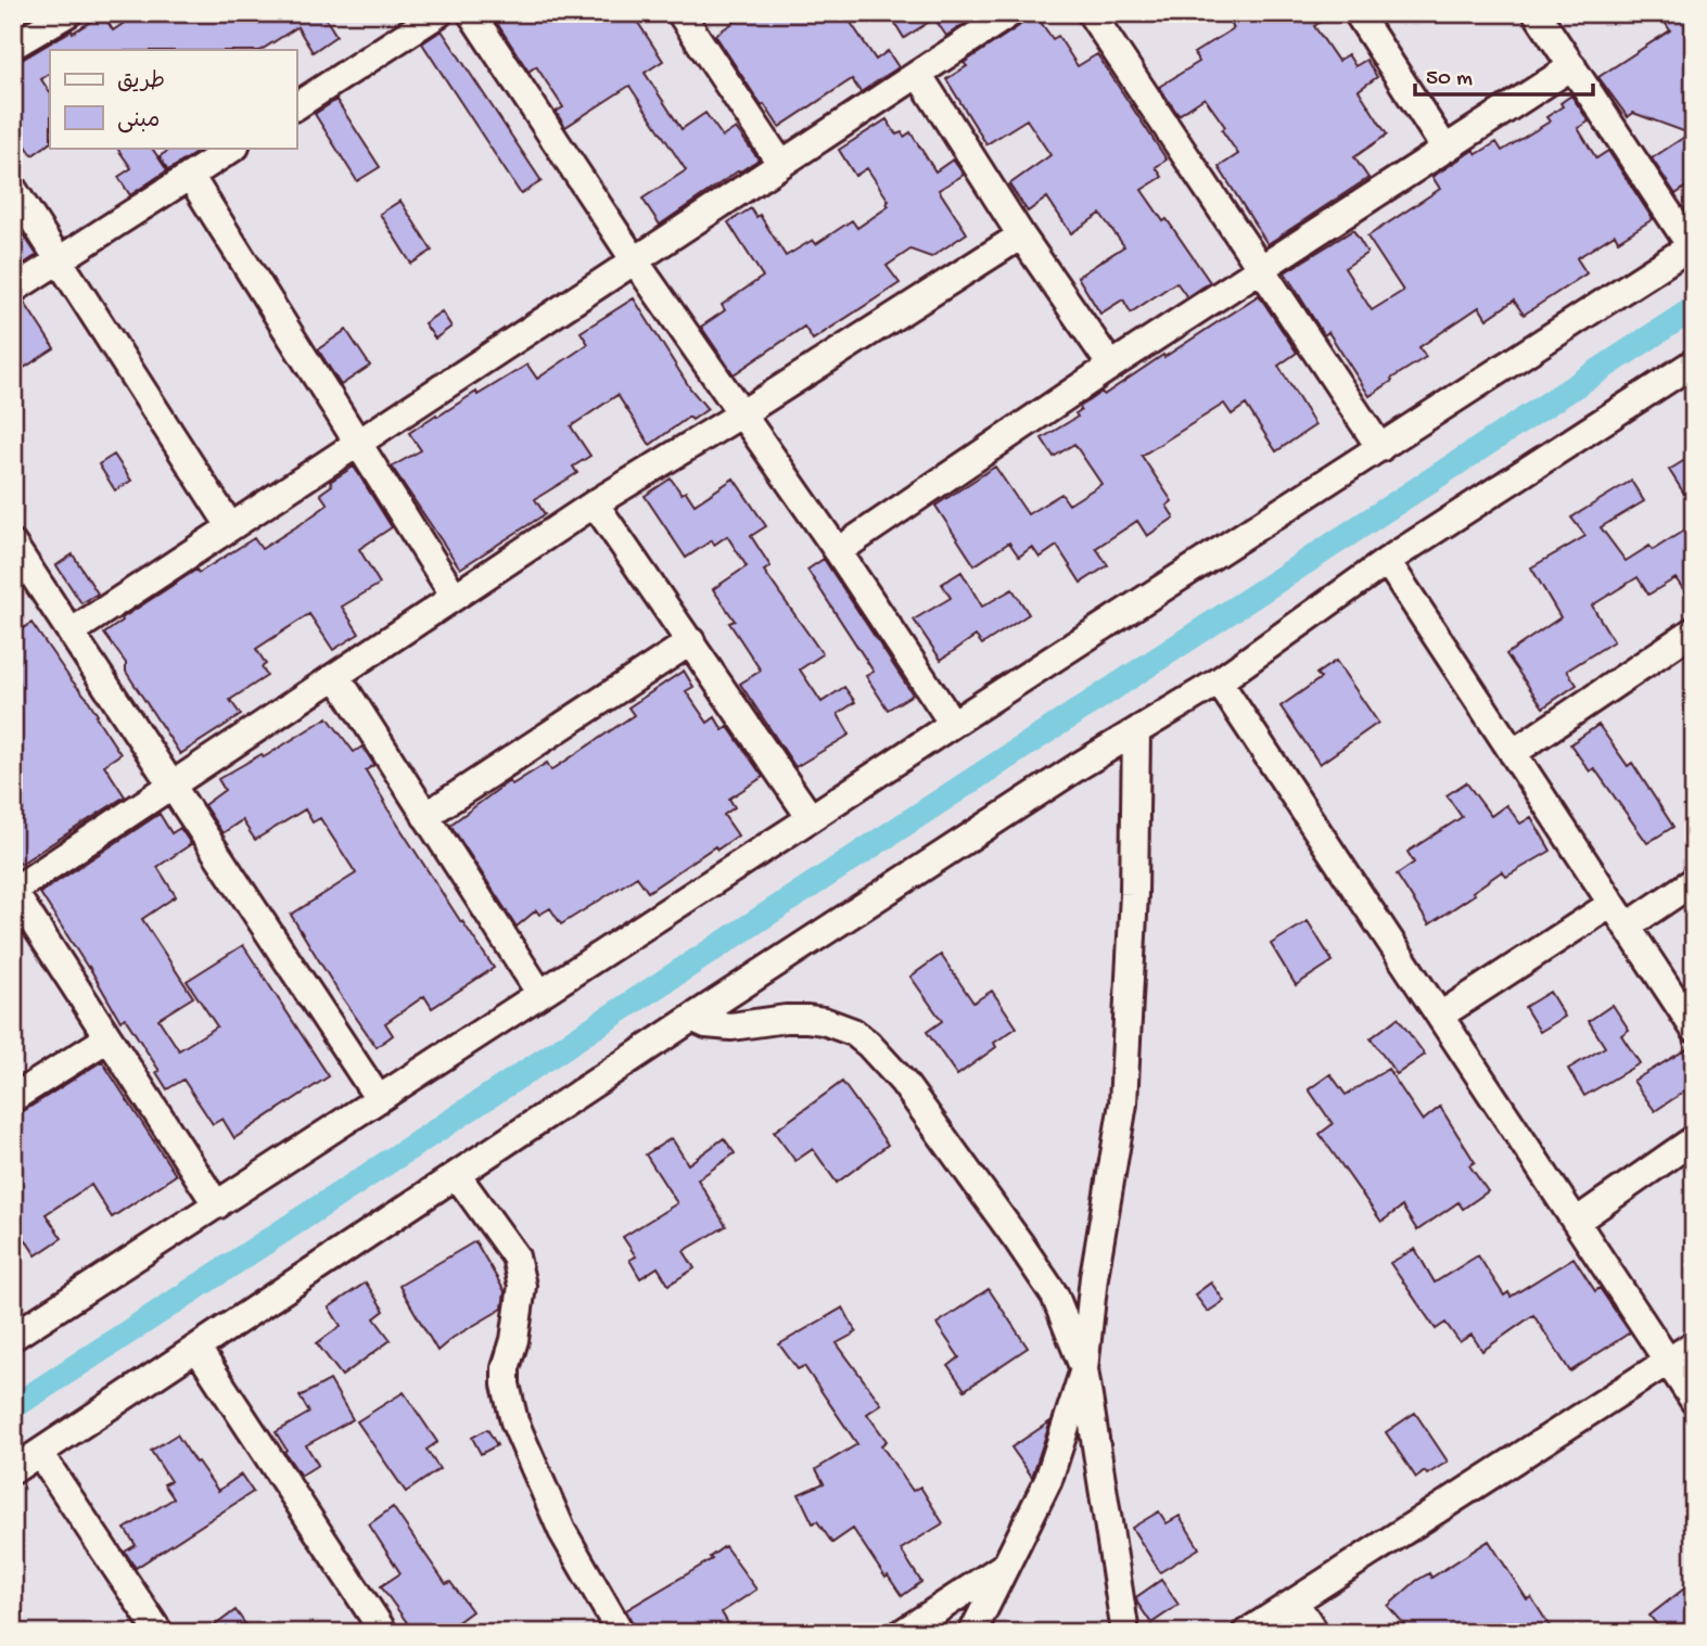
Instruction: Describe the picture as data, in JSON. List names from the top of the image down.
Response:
{
  "legend": ["طريق", "مبنى"],
  "scale_bar": "50 m"
}
